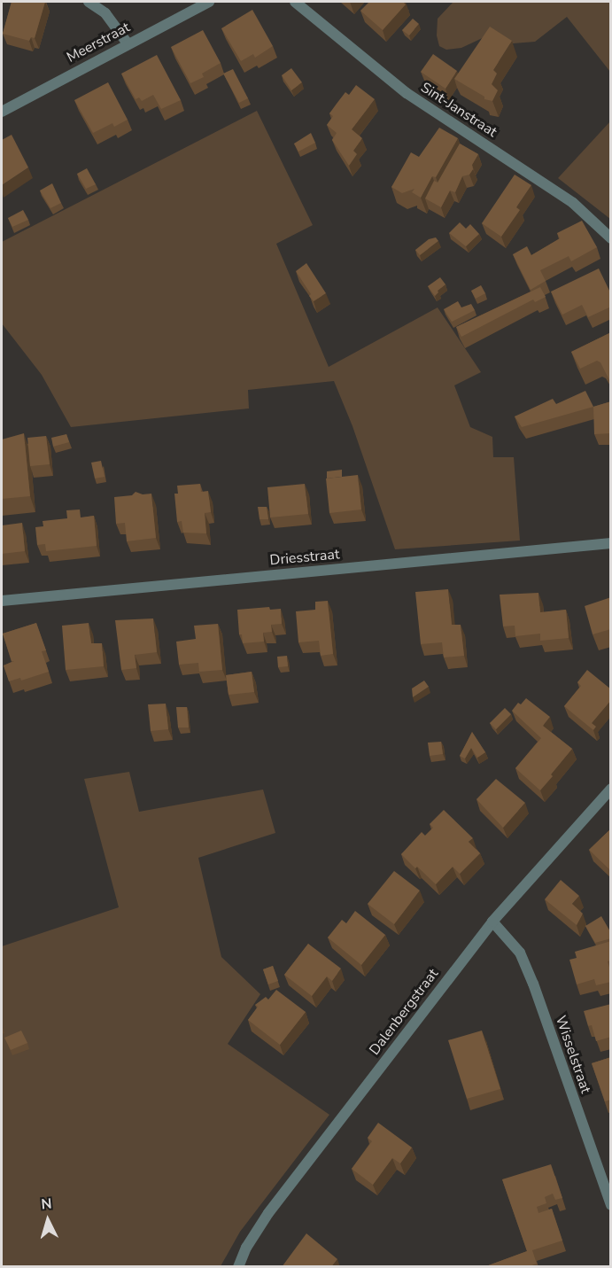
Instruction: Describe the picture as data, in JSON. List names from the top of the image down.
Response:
{
  "streets": {
    "street": [
      "Meerstraat",
      "Sint-Janstraat",
      "Driesstraat",
      "Dalenbergstraat",
      "Wisselstraat"
    ]
  },
  "crossings": [
    ["Dalenbergstraat", "Wisselstraat"]
  ],
  "north": "top"
}
